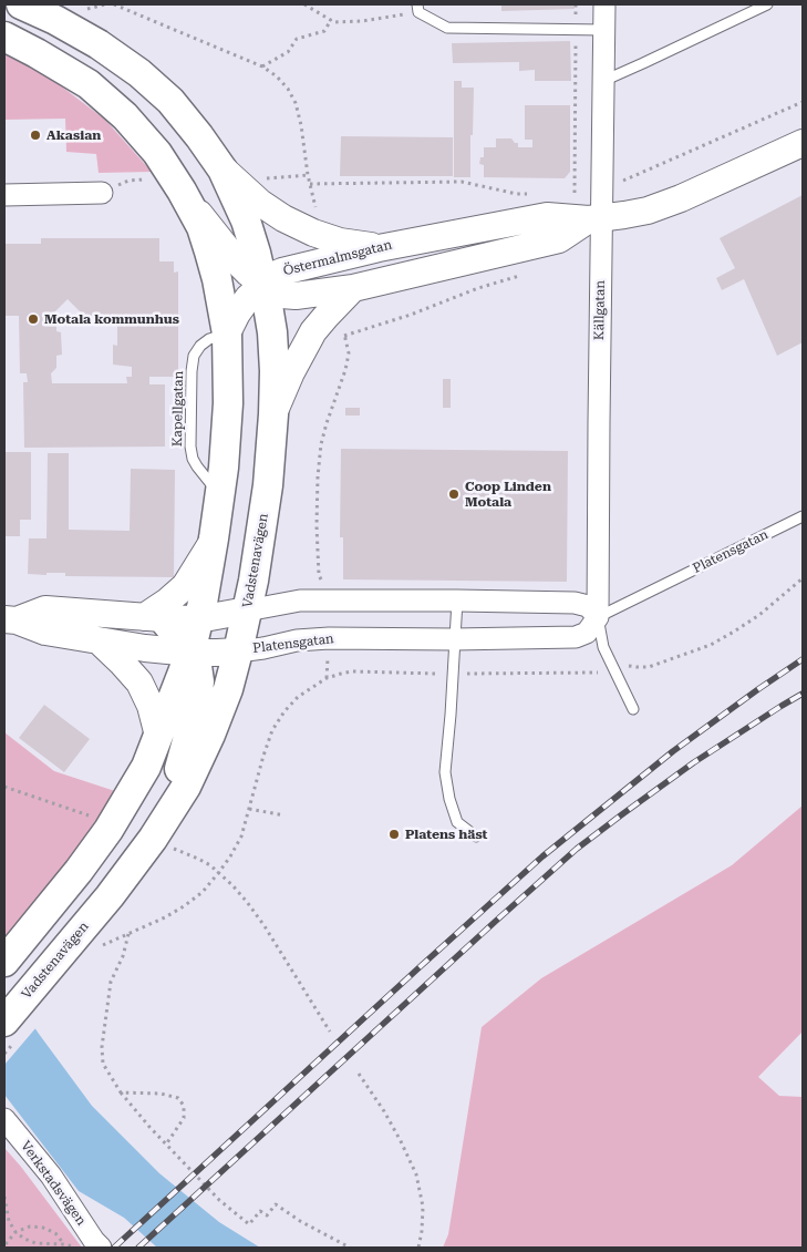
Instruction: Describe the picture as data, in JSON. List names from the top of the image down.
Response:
{
  "streets": {
    "main road": ["Vadstenavägen"],
    "street": [
      "Östermalmsgatan",
      "Källgatan",
      "Platensgatan",
      "Verkstadsvägen"
    ]
  },
  "crossings": [
    ["Östermalmsgatan", "Källgatan"],
    ["Östermalmsgatan", "Vadstenavägen"],
    ["Källgatan", "Platensgatan"],
    ["Platensgatan", "Vadstenavägen"]
  ],
  "places": [
    "Akasian",
    "Motala kommunhus",
    "Coop Linden Motala",
    "Platens häst"
  ]
}
